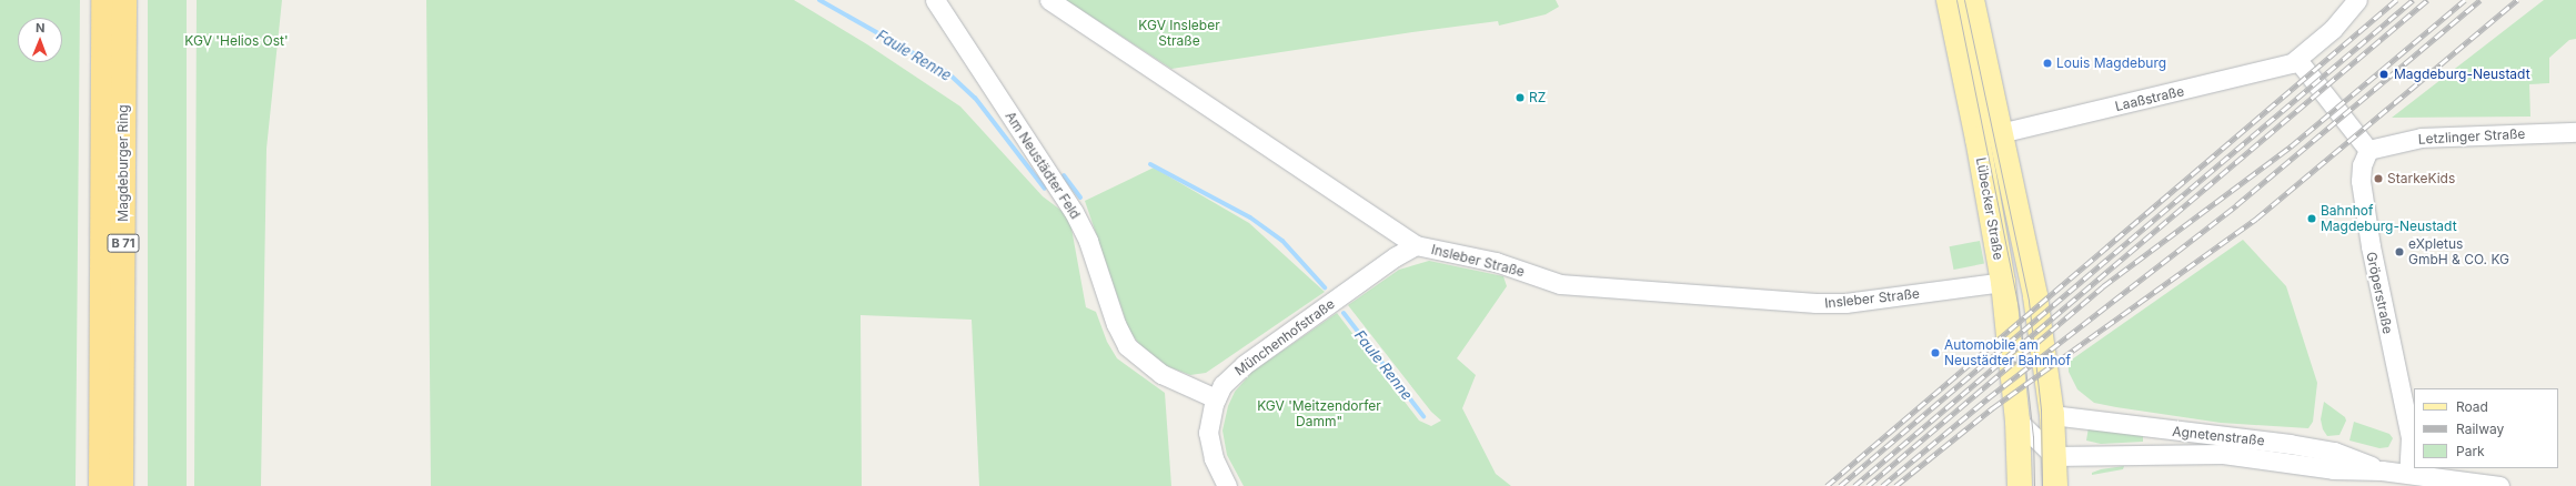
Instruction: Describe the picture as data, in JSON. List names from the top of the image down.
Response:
{
  "streets": {
    "highway": ["Magdeburger Ring", "B 71"],
    "main road": ["Lübecker Straße"],
    "street": [
      "Laaßstraße",
      "Letzlinger Straße",
      "Am Neustädter Feld",
      "Insleber Straße",
      "Gröperstraße",
      "Münchenhofstraße",
      "Agnetenstraße"
    ]
  },
  "crossings": [
    ["Laaßstraße", "Lübecker Straße"],
    ["Letzlinger Straße", "Gröperstraße"],
    ["Am Neustädter Feld", "Münchenhofstraße"],
    ["Lübecker Straße", "Insleber Straße"],
    ["Lübecker Straße", "Agnetenstraße"],
    ["Insleber Straße", "Münchenhofstraße"],
    ["Gröperstraße", "Agnetenstraße"]
  ],
  "water": ["Faule Renne"],
  "parks": ["KGV Insleber Straße", "KGV 'Helios Ost'", "KGV 'Meitzendorfer Damm\""],
  "places": [
    "Louis Magdeburg",
    "Magdeburg-Neustadt",
    "RZ",
    "StarkeKids",
    "Bahnhof Magdeburg-Neustadt",
    "eXpletus GmbH & CO. KG",
    "Automobile am Neustädter Bahnhof"
  ],
  "legend": ["Road", "Railway", "Park"],
  "north": "top"
}
